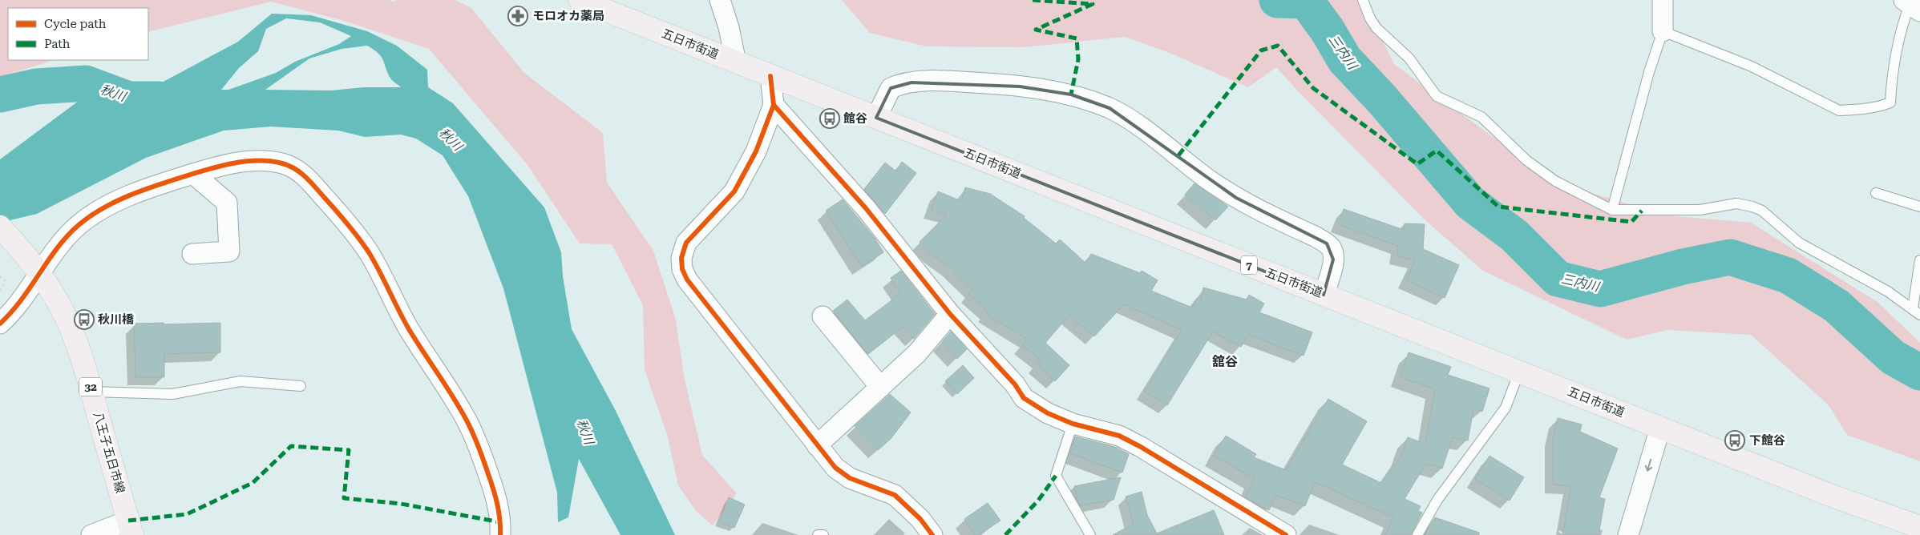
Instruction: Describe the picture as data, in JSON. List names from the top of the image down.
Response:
{
  "streets": {
    "main road": [
      "五日市街道",
      "7",
      "32",
      "八王子五日市線"
    ]
  },
  "districts": ["舘谷"],
  "water": ["三内川", "秋川"],
  "places": {
    "pharmacy": ["モロオカ薬局"],
    "bus stop": ["館谷", "秋川橋", "下館谷"]
  },
  "legend": ["Cycle path", "Path"]
}
